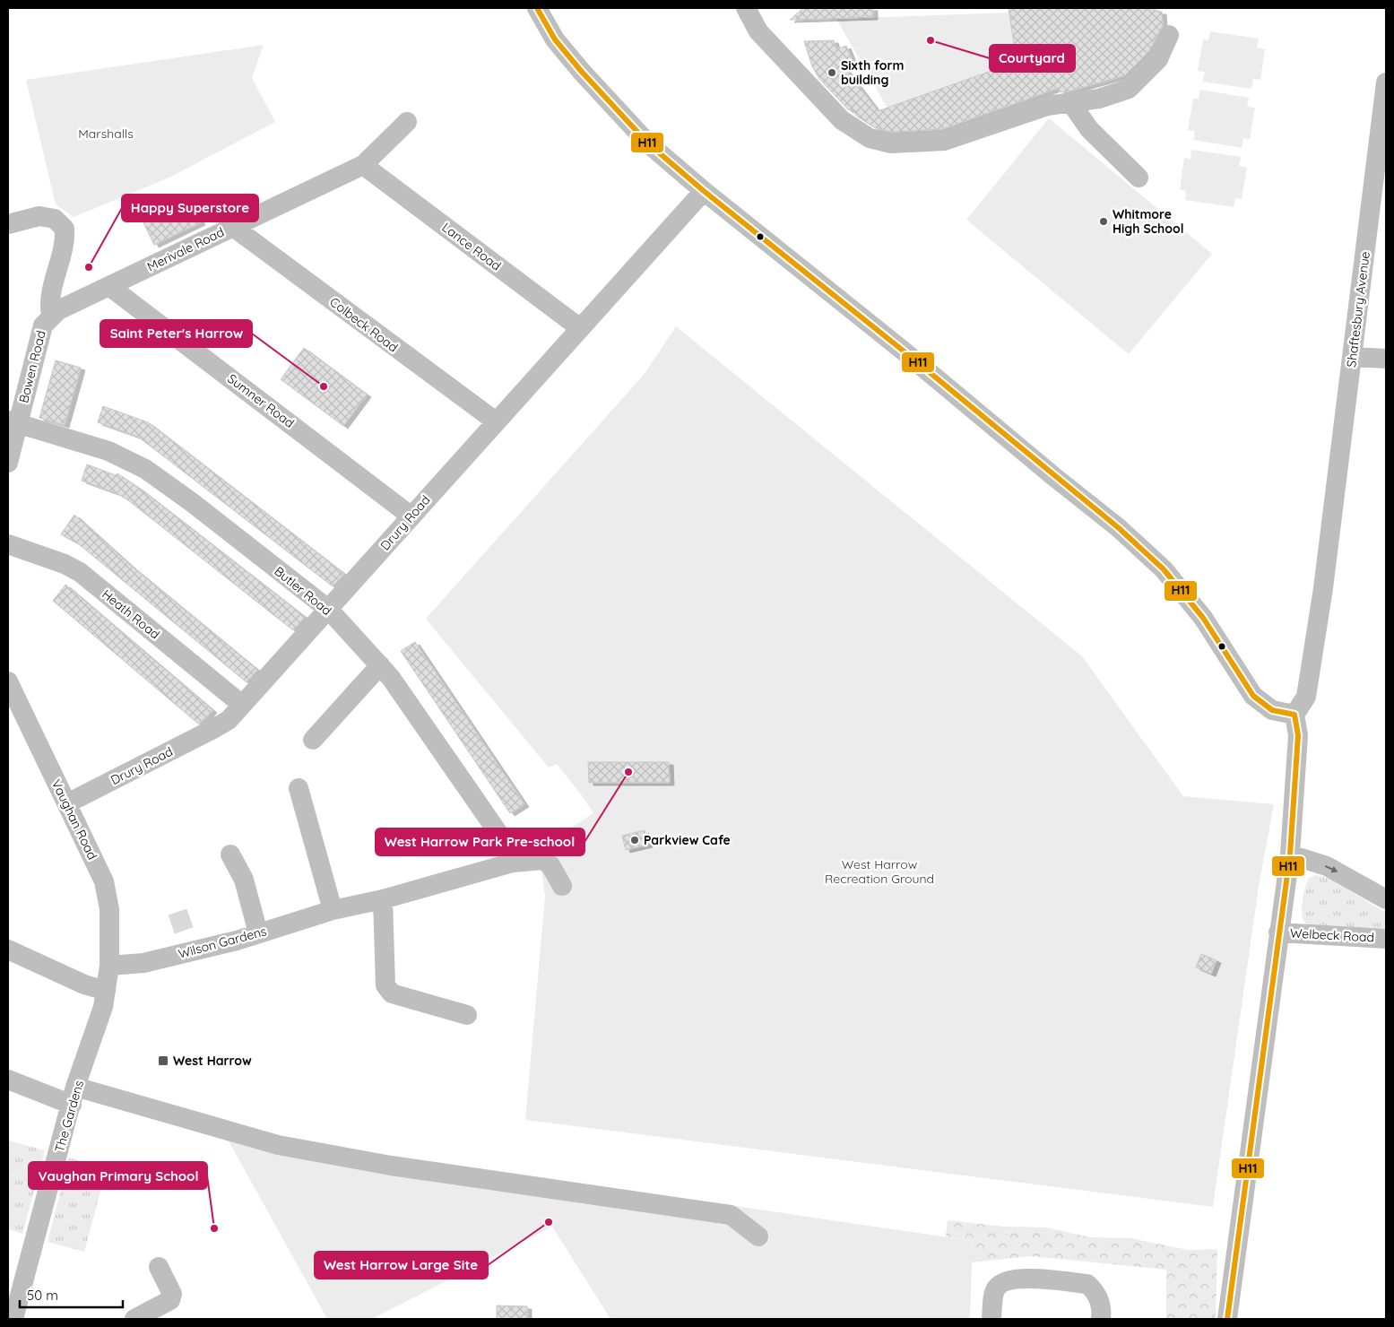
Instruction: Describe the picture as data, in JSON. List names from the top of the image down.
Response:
{
  "streets": {
    "street": [
      "Lance Road",
      "Merivale Road",
      "Shaftesbury Avenue",
      "Colbeck Road",
      "Bowen Road",
      "Sumner Road",
      "Drury Road",
      "Butler Road",
      "Heath Road",
      "Vaughan Road",
      "Welbeck Road",
      "Wilson Gardens",
      "The Gardens"
    ]
  },
  "crossings": [
    ["Lance Road", "Merivale Road"],
    ["Lance Road", "Drury Road"],
    ["Merivale Road", "Colbeck Road"],
    ["Merivale Road", "Bowen Road"],
    ["Merivale Road", "Sumner Road"],
    ["Colbeck Road", "Drury Road"],
    ["Bowen Road", "Butler Road"],
    ["Sumner Road", "Drury Road"],
    ["Drury Road", "Butler Road"],
    ["Drury Road", "Heath Road"],
    ["Drury Road", "Vaughan Road"],
    ["Butler Road", "Wilson Gardens"],
    ["Vaughan Road", "Wilson Gardens"],
    ["Vaughan Road", "The Gardens"],
    ["Wilson Gardens", "The Gardens"]
  ],
  "parks": ["Marshalls", "West Harrow Recreation Ground"],
  "places": {
    "other": [
      "Courtyard",
      "Sixth form building",
      "Whitmore High School",
      "Happy Superstore",
      "Saint Peter's Harrow",
      "West Harrow Park Pre-school",
      "Parkview Cafe",
      "West Harrow Large Site",
      "Vaughan Primary School"
    ],
    "transit": ["West Harrow"]
  },
  "lines": ["transit line H11"],
  "scale_bar": "50 m"
}
